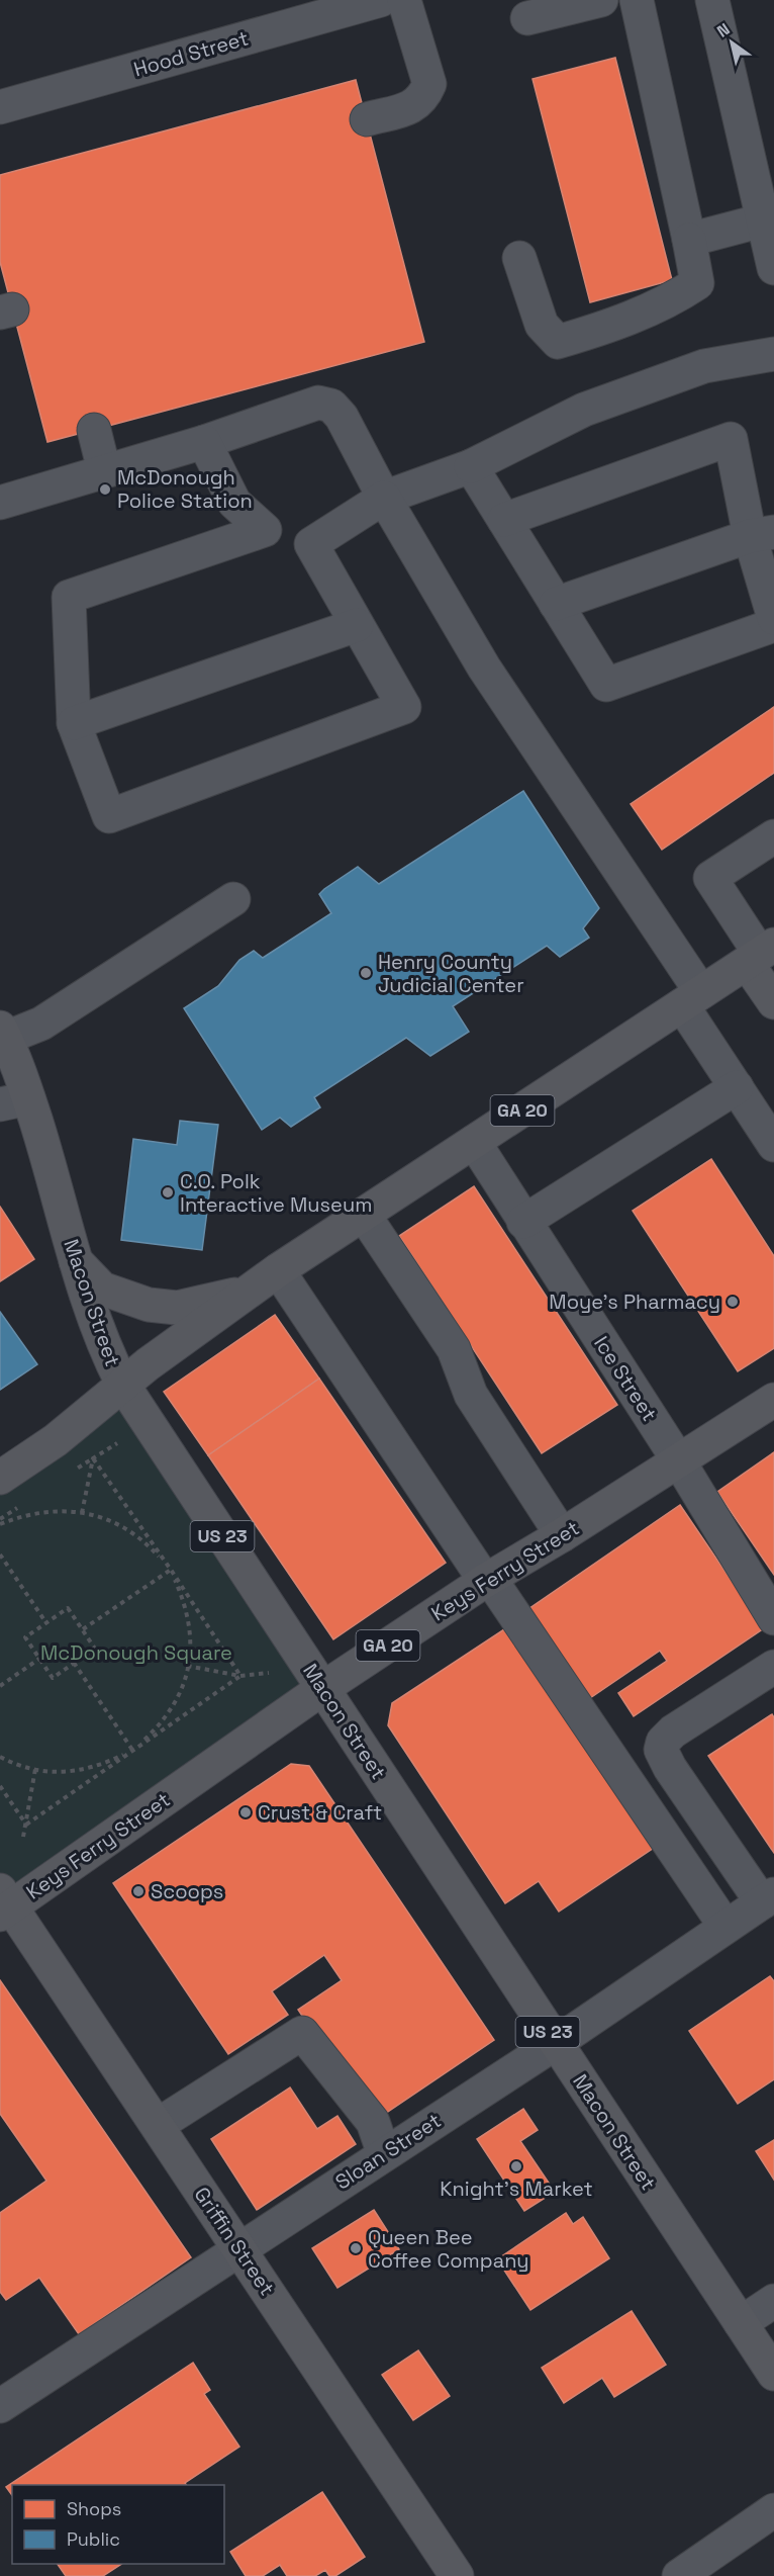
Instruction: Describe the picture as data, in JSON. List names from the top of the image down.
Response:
{
  "streets": {
    "main road": [
      "GA 20",
      "Macon Street",
      "US 23",
      "Keys Ferry Street",
      "Griffin Street"
    ],
    "street": ["Hood Street", "Ice Street", "Sloan Street"]
  },
  "crossings": [
    ["GA 20", "Macon Street"],
    ["GA 20", "Ice Street"],
    ["Macon Street", "Keys Ferry Street"],
    ["Macon Street", "Sloan Street"],
    ["Ice Street", "Keys Ferry Street"],
    ["Keys Ferry Street", "Griffin Street"],
    ["Sloan Street", "Griffin Street"]
  ],
  "parks": ["McDonough Square"],
  "places": [
    "McDonough Police Station",
    "Henry County Judicial Center",
    "C.O. Polk Interactive Museum",
    "Moye's Pharmacy",
    "Crust & Craft",
    "Scoops",
    "Knight's Market",
    "Queen Bee Coffee Company"
  ],
  "legend": ["Shops", "Public"],
  "north": "top left"
}
